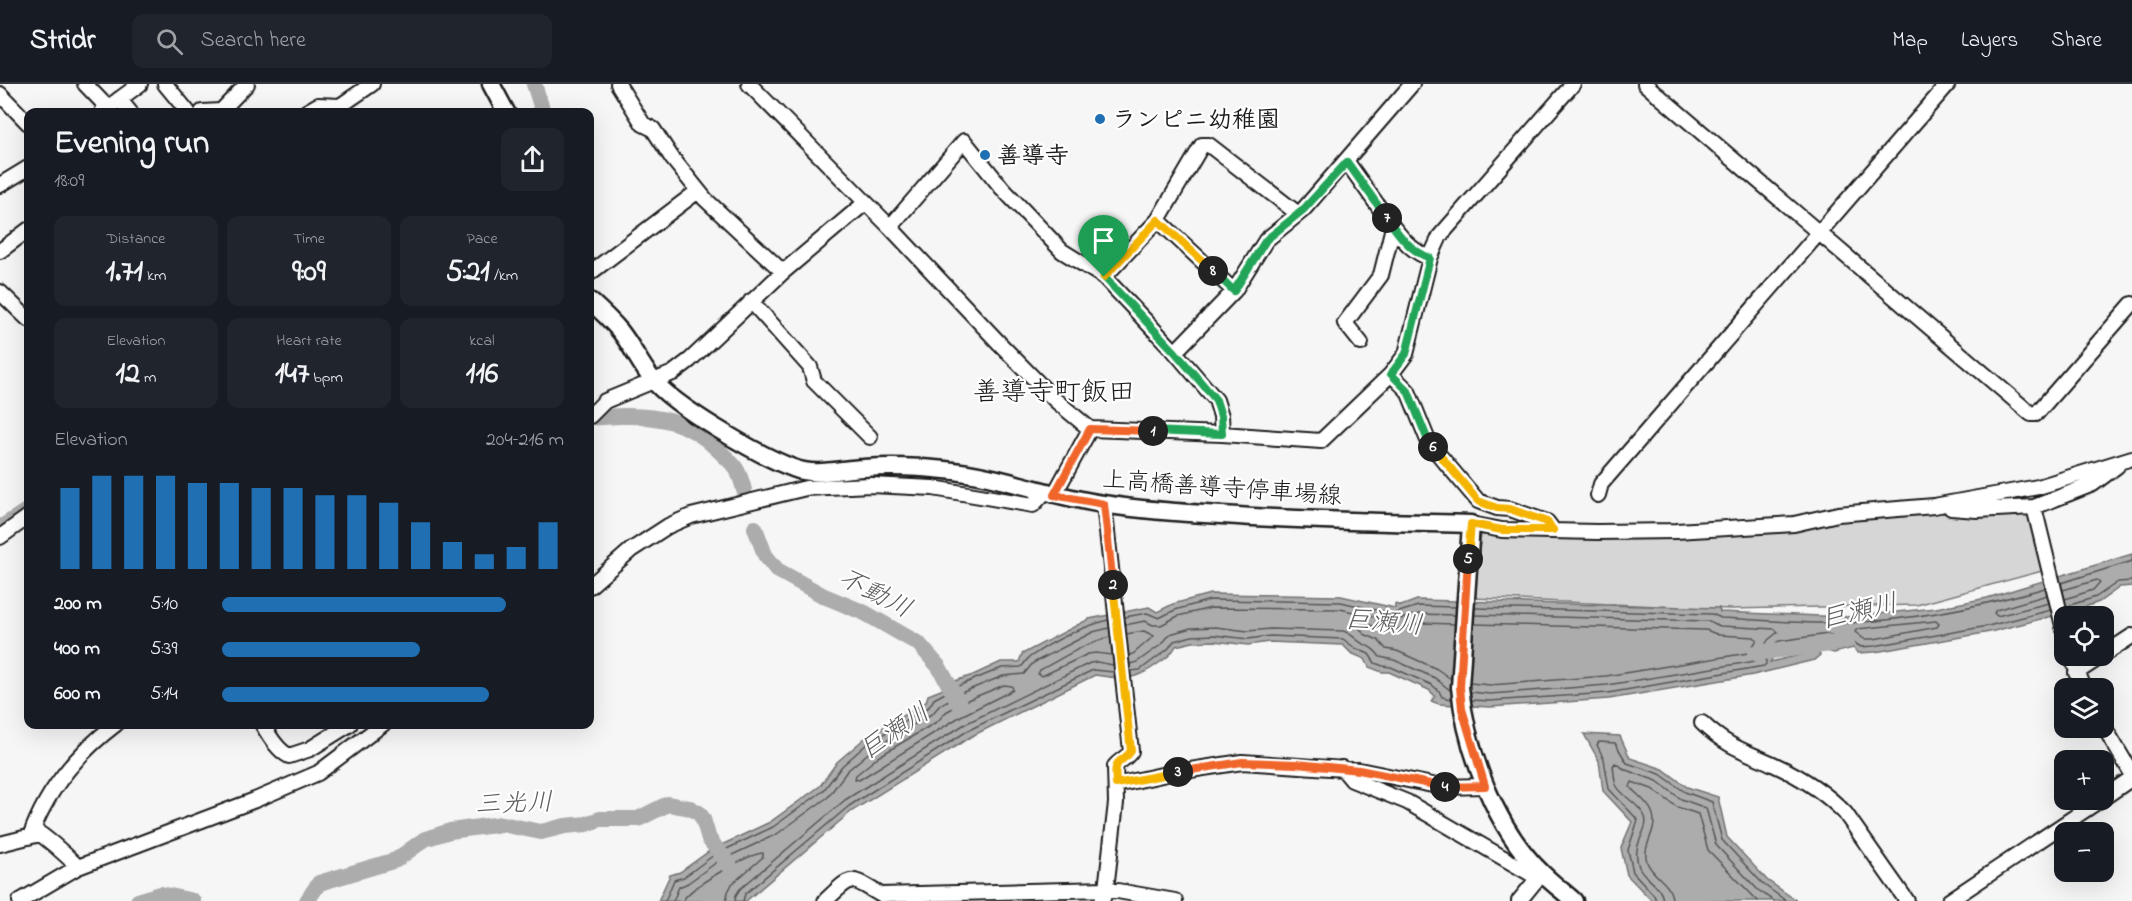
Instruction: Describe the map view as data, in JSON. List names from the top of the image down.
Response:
{
  "streets": {
    "main road": ["上高橋善導寺停車場線"]
  },
  "districts": ["善導寺町飯田"],
  "water": ["不動川", "巨瀬川", "三光川"],
  "places": ["ランピニ幼稚園", "善導寺"],
  "page": {
    "header": "Stridr",
    "search": "Search here",
    "nav": ["Map", "Layers", "Share"],
    "heading": ["Evening run", "18:09"],
    "pins": [
      "7",
      "8",
      "1",
      "6",
      "5",
      "2",
      "3",
      "4"
    ],
    "stats": [
      ["Distance", "1.71 km"],
      ["Time", "9:09"],
      ["Pace", "5:21 /km"],
      ["Elevation", "12 m"],
      ["Heart rate", "147 bpm"],
      ["kcal", "116"]
    ],
    "chart": ["Elevation", "204–216 m"],
    "list": [
      {
        "name": "200 m",
        "note": "5:10"
      },
      {
        "name": "400 m",
        "note": "5:39"
      },
      {
        "name": "600 m",
        "note": "5:14"
      }
    ],
    "map_buttons": ["+", "−"]
  }
}
